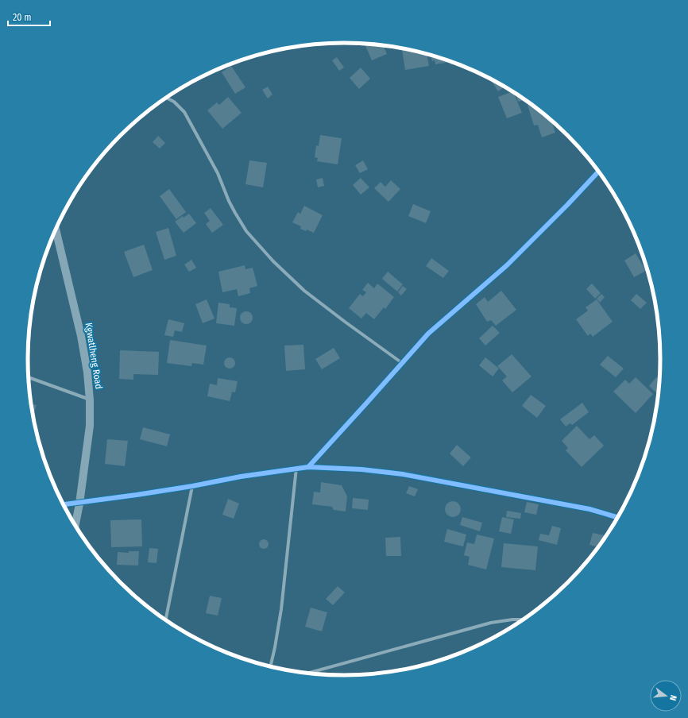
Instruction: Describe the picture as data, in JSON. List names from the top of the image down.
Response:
{
  "streets": {
    "street": ["Kgwatlheng Road"]
  },
  "scale_bar": "20 m",
  "north": "right"
}
